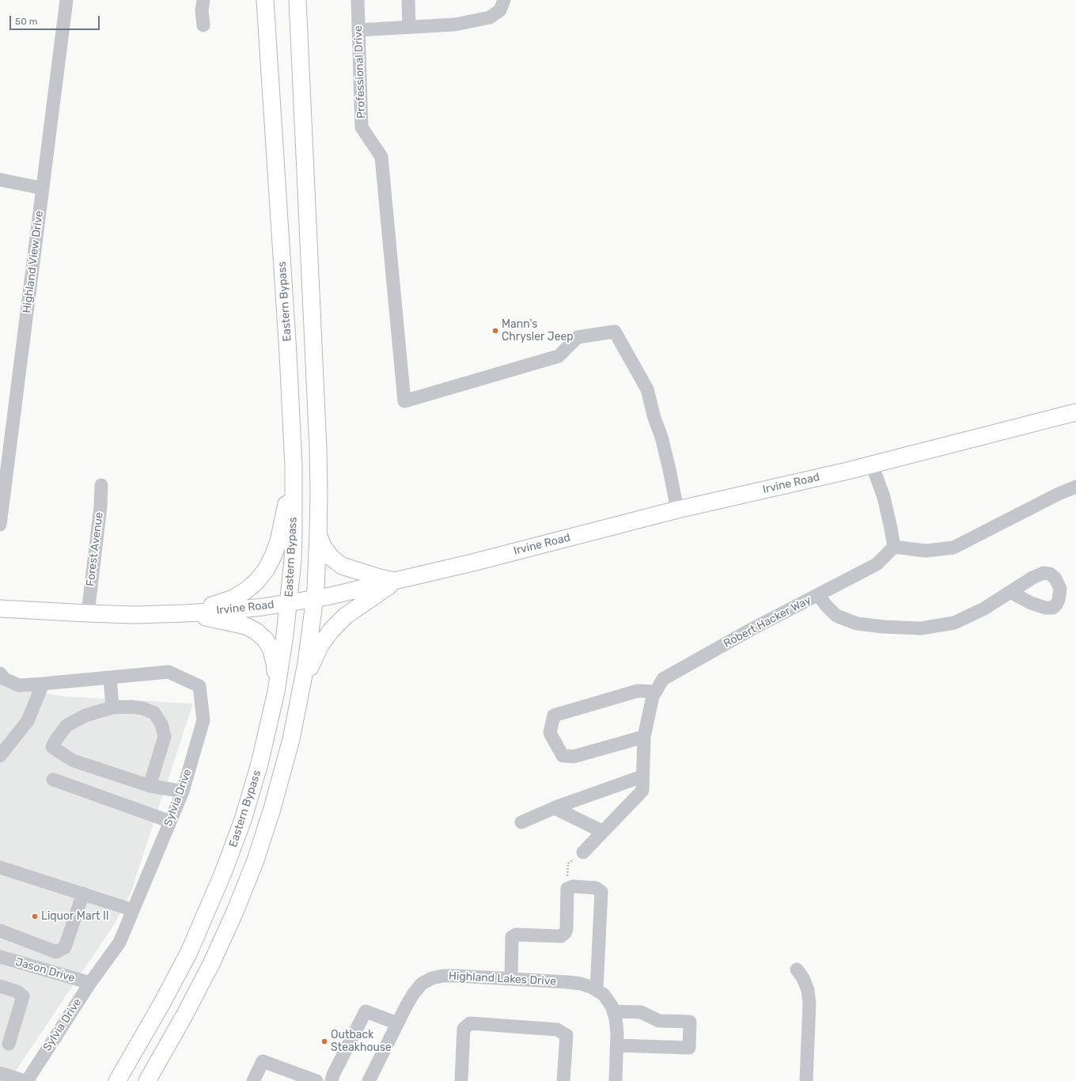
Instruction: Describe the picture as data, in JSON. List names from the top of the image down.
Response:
{
  "streets": {
    "main road": ["Eastern Bypass", "Irvine Road"],
    "street": [
      "Professional Drive",
      "Highland View Drive",
      "Forest Avenue",
      "Robert Hacker Way",
      "Sylvia Drive",
      "Jason Drive",
      "Highland Lakes Drive"
    ]
  },
  "crossings": [
    ["Professional Drive", "Irvine Road"],
    ["Eastern Bypass", "Irvine Road"],
    ["Irvine Road", "Forest Avenue"],
    ["Sylvia Drive", "Jason Drive"]
  ],
  "places": ["Mann's Chrysler Jeep", "Liquor Mart II", "Outback Steakhouse"],
  "scale_bar": "50 m"
}
